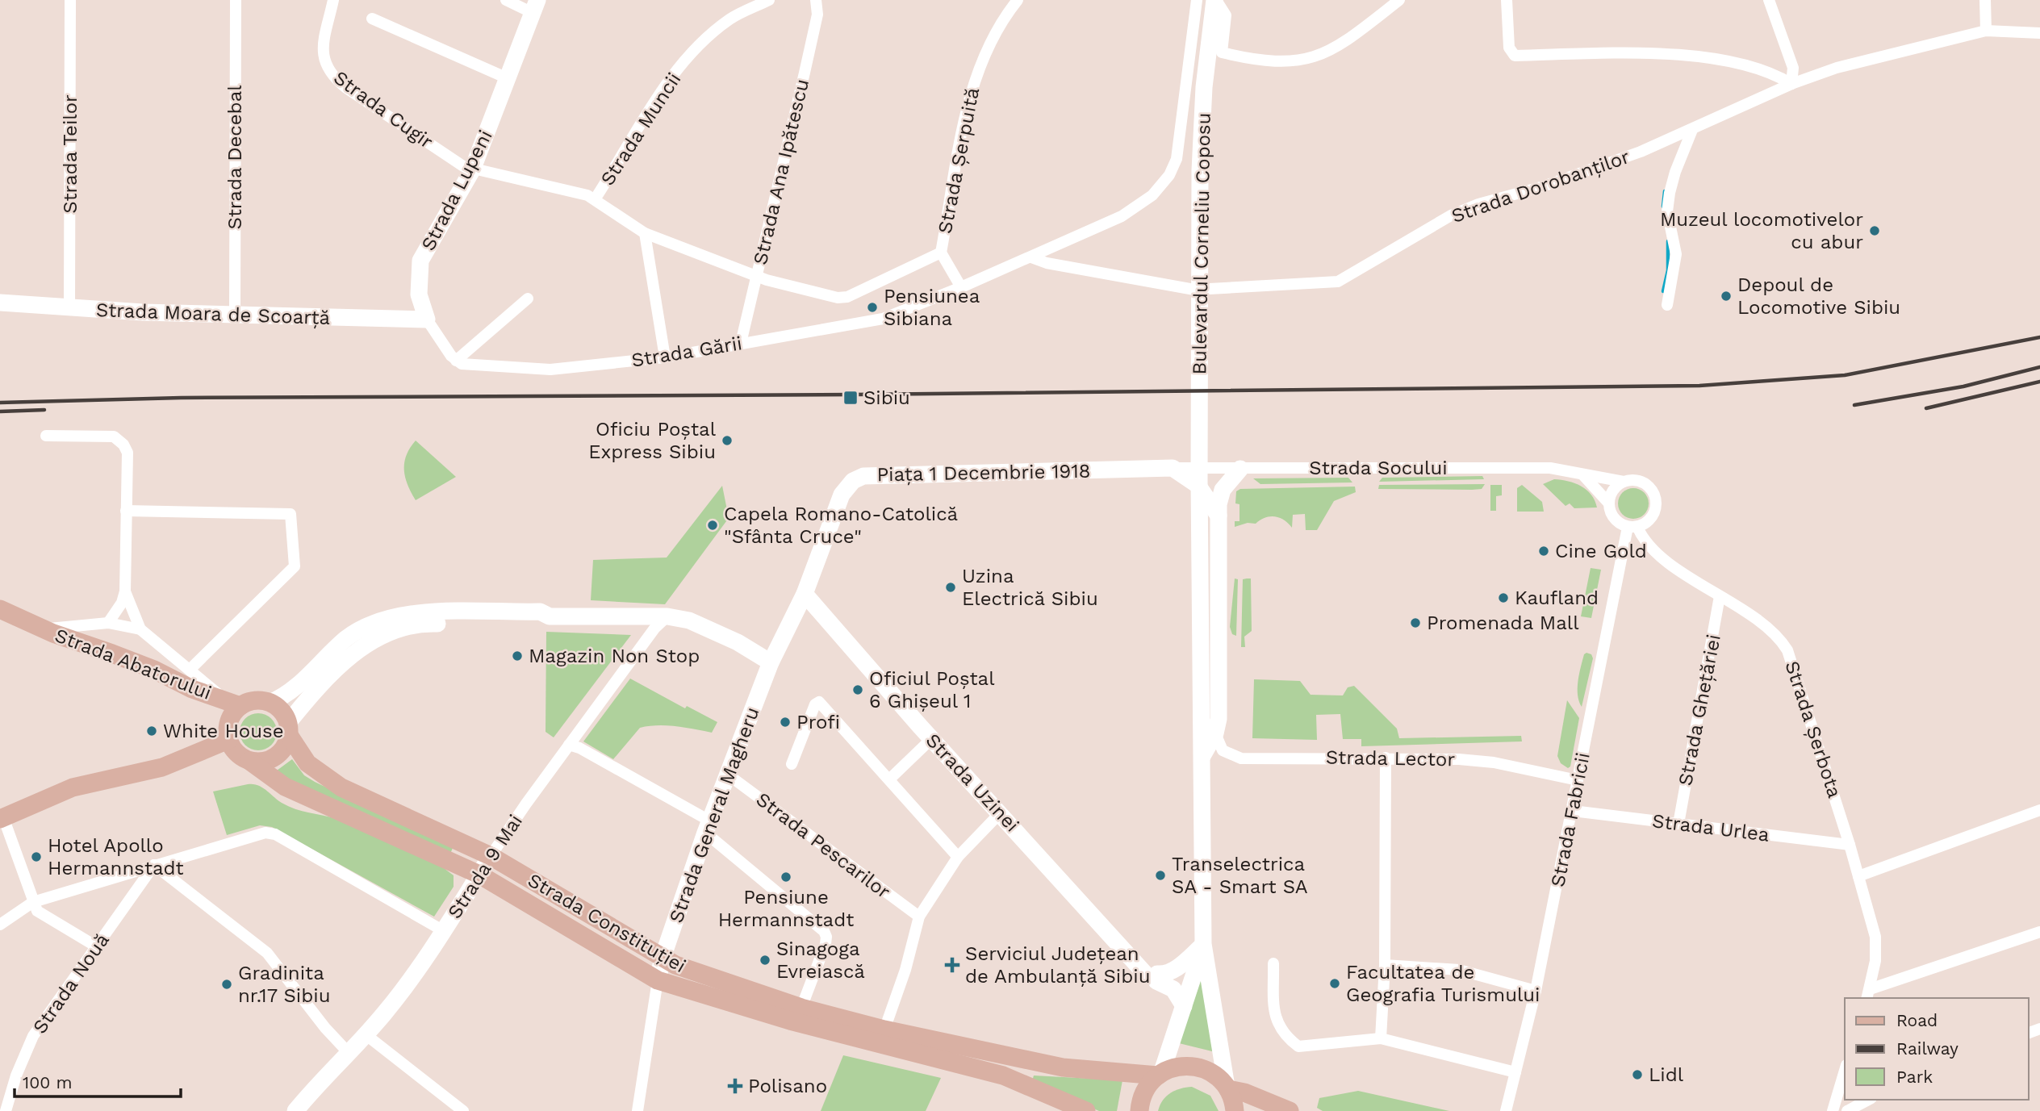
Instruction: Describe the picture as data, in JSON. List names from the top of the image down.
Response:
{
  "streets": {
    "main road": ["Bulevardul Corneliu Coposu", "Strada Abatorului", "Strada Constituției"],
    "street": [
      "Strada Cugir",
      "Strada Muncii",
      "Strada Teilor",
      "Strada Decebal",
      "Strada Șerpuită",
      "Strada Ana Ipătescu",
      "Strada Dorobanților",
      "Strada Lupeni",
      "Strada Moara de Scoarță",
      "Strada Gării",
      "Strada Socului",
      "Piața 1 Decembrie 1918",
      "Strada Ghețăriei",
      "Strada Șerbota",
      "Strada Lector",
      "Strada Uzinei",
      "Strada General Magheru",
      "Strada Fabricii",
      "Strada Urlea",
      "Strada Pescarilor",
      "Strada 9 Mai",
      "Strada Nouă"
    ]
  },
  "crossings": [
    ["Strada Cugir", "Strada Șerpuită"],
    ["Strada Cugir", "Strada Lupeni"],
    ["Strada Muncii", "Strada Șerpuită"],
    ["Strada Teilor", "Strada Moara de Scoarță"],
    ["Strada Decebal", "Strada Moara de Scoarță"],
    ["Strada Șerpuită", "Strada Ana Ipătescu"],
    ["Strada Șerpuită", "Strada Lupeni"],
    ["Strada Ana Ipătescu", "Strada Gării"],
    ["Strada Dorobanților", "Strada Gării"],
    ["Strada Lupeni", "Strada Moara de Scoarță"],
    ["Bulevardul Corneliu Coposu", "Strada Uzinei"],
    ["Bulevardul Corneliu Coposu", "Strada Constituției"],
    ["Strada Socului", "Piața 1 Decembrie 1918"],
    ["Strada Socului", "Strada Șerbota"],
    ["Strada Socului", "Strada Fabricii"],
    ["Piața 1 Decembrie 1918", "Strada Uzinei"],
    ["Piața 1 Decembrie 1918", "Strada General Magheru"],
    ["Strada Abatorului", "Strada Constituției"],
    ["Strada Ghețăriei", "Strada Șerbota"],
    ["Strada Ghețăriei", "Strada Urlea"],
    ["Strada Șerbota", "Strada Fabricii"],
    ["Strada Șerbota", "Strada Urlea"],
    ["Strada Lector", "Strada Fabricii"],
    ["Strada Uzinei", "Strada General Magheru"],
    ["Strada General Magheru", "Strada Pescarilor"],
    ["Strada General Magheru", "Strada Constituției"],
    ["Strada Fabricii", "Strada Urlea"],
    ["Strada 9 Mai", "Strada Constituției"]
  ],
  "places": {
    "other": [
      "Muzeul locomotivelor cu abur",
      "Depoul de Locomotive Sibiu",
      "Pensiunea Sibiana",
      "Oficiu Poștal Express Sibiu",
      "Capela Romano-Catolică \"Sfânta Cruce\"",
      "Cine Gold",
      "Uzina Electrică Sibiu",
      "Kaufland",
      "Promenada Mall",
      "Magazin Non Stop",
      "Oficiul Poștal 6 Ghișeul 1",
      "Profi",
      "White House",
      "Hotel Apollo Hermannstadt",
      "Transelectrica SA - Smart SA",
      "Pensiune Hermannstadt",
      "Sinagoga Evreiască",
      "Facultatea de Geografia Turismului",
      "Gradinita nr.17 Sibiu",
      "Lidl"
    ],
    "transit": ["Sibiu"],
    "health": ["Serviciul Județean de Ambulanță Sibiu", "Polisano"]
  },
  "legend": ["Road", "Railway", "Park"],
  "scale_bar": "100 m"
}
